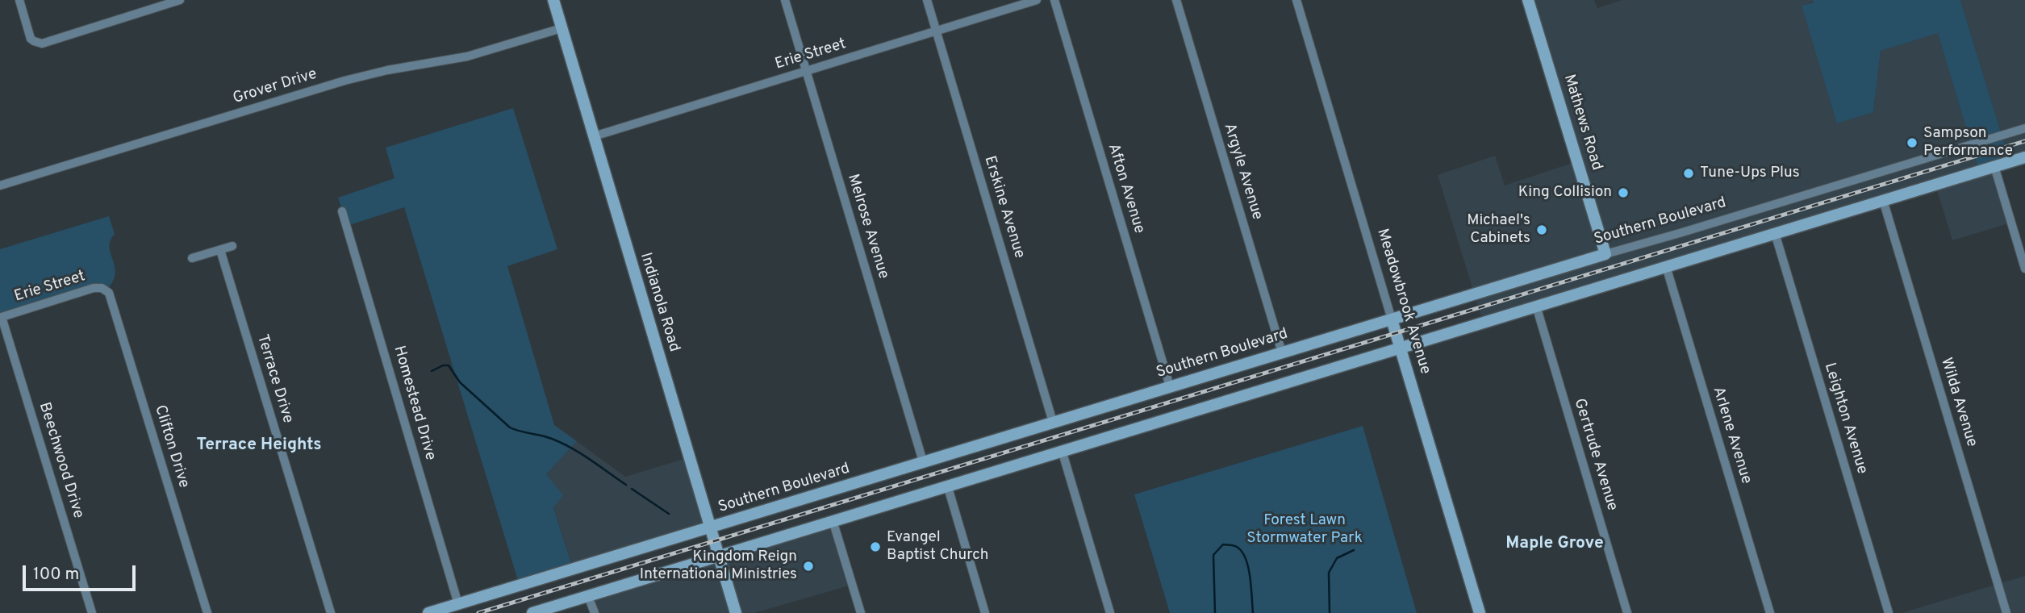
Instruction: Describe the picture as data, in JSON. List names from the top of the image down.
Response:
{
  "streets": {
    "street": [
      "Erie Street",
      "Grover Drive",
      "Mathews Road",
      "Argyle Avenue",
      "Afton Avenue",
      "Erskine Avenue",
      "Southern Boulevard",
      "Melrose Avenue",
      "Meadowbrook Avenue",
      "Indianola Road",
      "Terrace Drive",
      "Wilda Avenue",
      "Homestead Drive",
      "Leighton Avenue",
      "Arlene Avenue",
      "Clifton Drive",
      "Gertrude Avenue",
      "Beechwood Drive"
    ]
  },
  "crossings": [
    ["Erie Street", "Erskine Avenue"],
    ["Erie Street", "Melrose Avenue"],
    ["Erie Street", "Indianola Road"],
    ["Erie Street", "Clifton Drive"],
    ["Erie Street", "Beechwood Drive"],
    ["Grover Drive", "Indianola Road"],
    ["Mathews Road", "Southern Boulevard"],
    ["Argyle Avenue", "Southern Boulevard"],
    ["Afton Avenue", "Southern Boulevard"],
    ["Erskine Avenue", "Southern Boulevard"],
    ["Southern Boulevard", "Melrose Avenue"],
    ["Southern Boulevard", "Meadowbrook Avenue"],
    ["Southern Boulevard", "Indianola Road"],
    ["Southern Boulevard", "Homestead Drive"]
  ],
  "districts": ["Terrace Heights", "Maple Grove"],
  "parks": ["Forest Lawn Stormwater Park"],
  "places": [
    "Sampson Performance",
    "Tune-Ups Plus",
    "King Collision",
    "Michael's Cabinets",
    "Evangel Baptist Church",
    "Kingdom Reign International Ministries"
  ],
  "scale_bar": "100 m"
}
